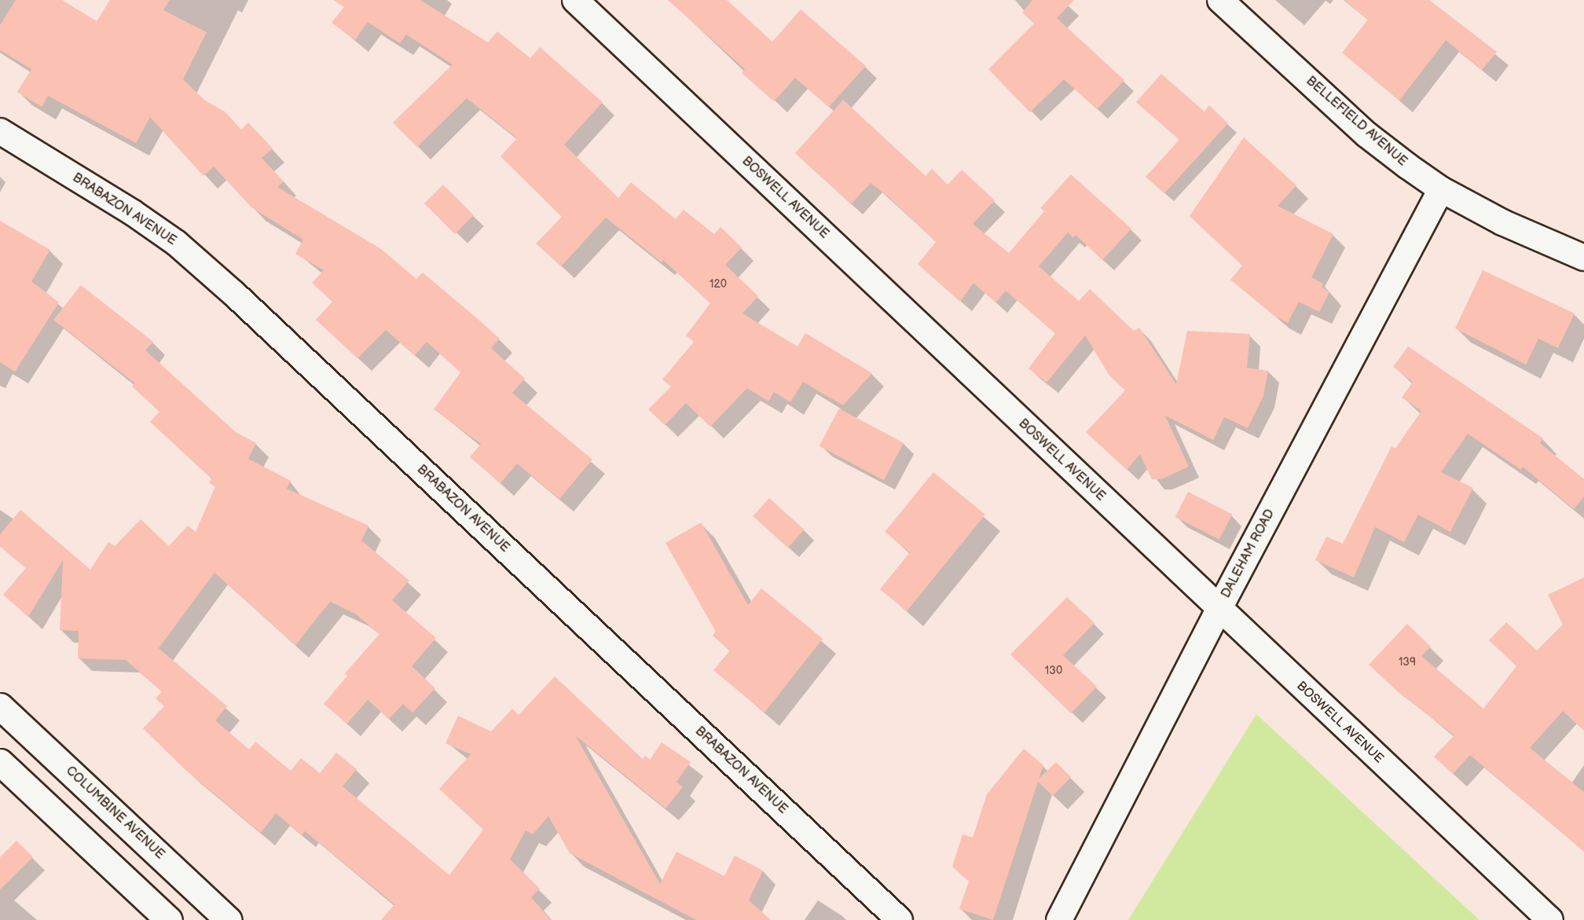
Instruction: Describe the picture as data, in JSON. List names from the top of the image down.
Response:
{
  "streets": {
    "main road": ["COLUMBINE AVENUE"],
    "street": [
      "BELLEFIELD AVENUE",
      "BOSWELL AVENUE",
      "BRABAZON AVENUE",
      "DALEHAM ROAD"
    ]
  },
  "crossings": [
    ["BELLEFIELD AVENUE", "DALEHAM ROAD"],
    ["BOSWELL AVENUE", "DALEHAM ROAD"]
  ],
  "house_numbers": ["120", "139", "130"]
}
